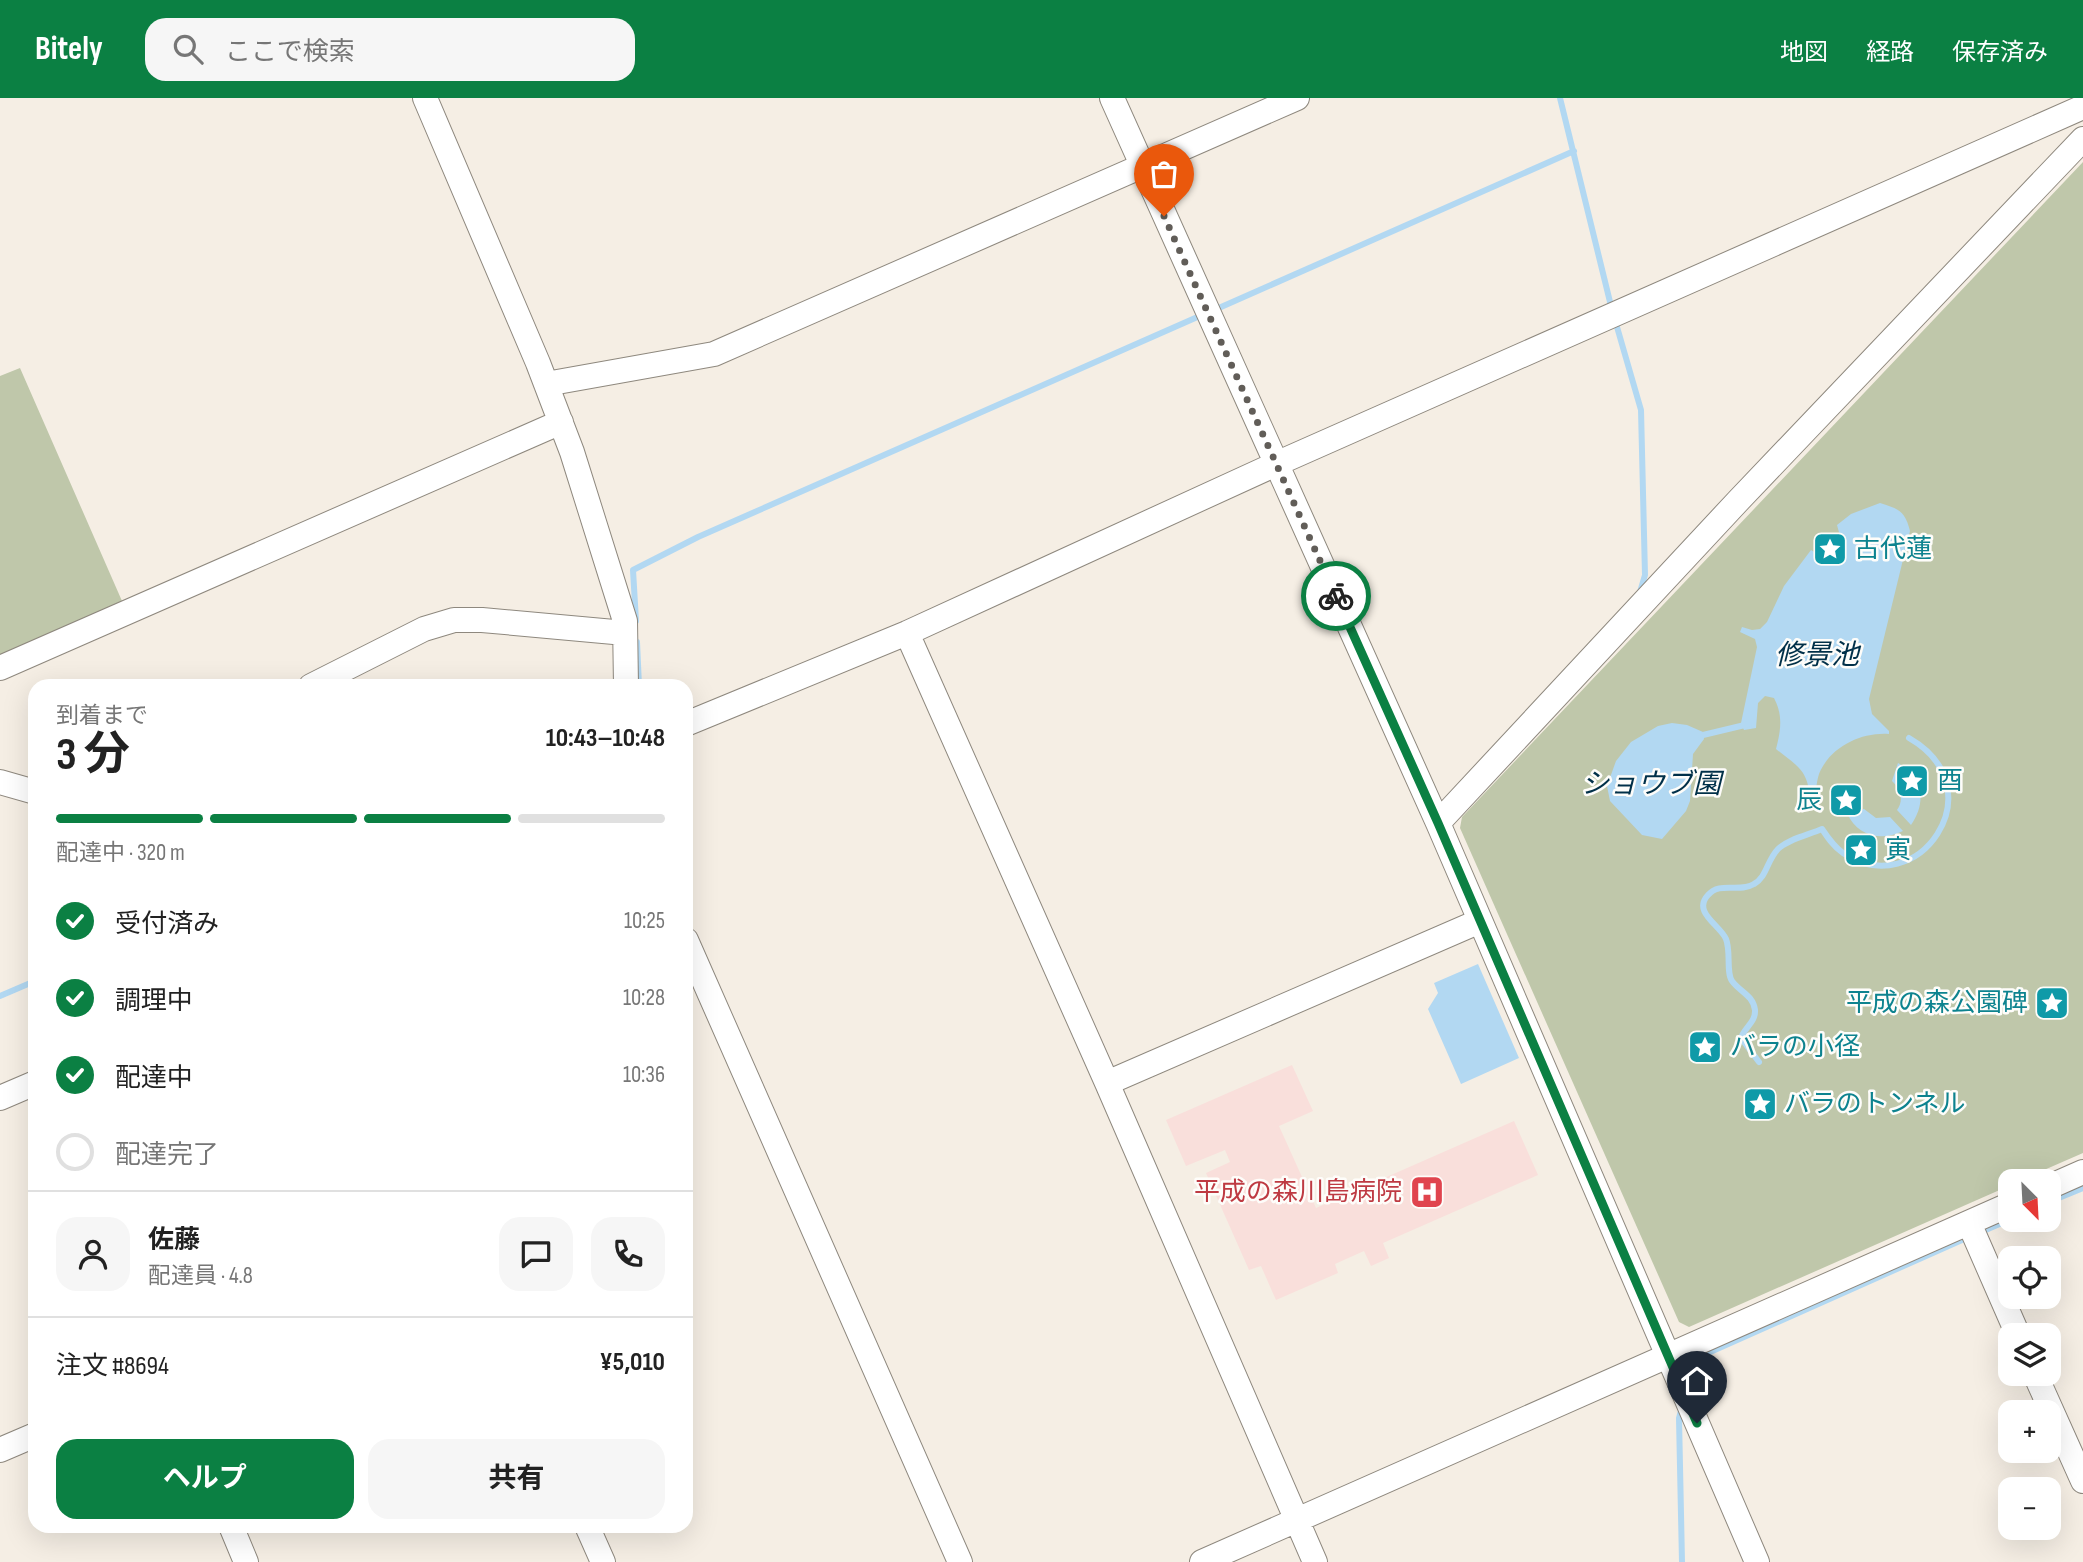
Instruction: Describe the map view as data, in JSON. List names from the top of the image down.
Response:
{
  "water": ["修景池", "ショウブ園"],
  "places": {
    "place": [
      "古代蓮",
      "酉",
      "辰",
      "寅",
      "平成の森公園碑",
      "バラの小径",
      "バラのトンネル"
    ],
    "hospital": ["平成の森川島病院"]
  },
  "north": "bottom right",
  "page": {
    "header": "Bitely",
    "search": "ここで検索",
    "nav": ["地図", "経路", "保存済み"],
    "heading": ["3 分", "到着まで", "10:43–10:48"],
    "panel": [
      "佐藤",
      "配達員 · 4.8",
      "注文 #8694",
      "¥5,010"
    ],
    "bar": "配達中 · 320 m",
    "list": [
      ["受付済み", "10:25"],
      ["調理中", "10:28"],
      ["配達中", "10:36"],
      "配達完了"
    ],
    "map_buttons": ["+", "−"],
    "buttons": ["ヘルプ", "共有"]
  }
}
